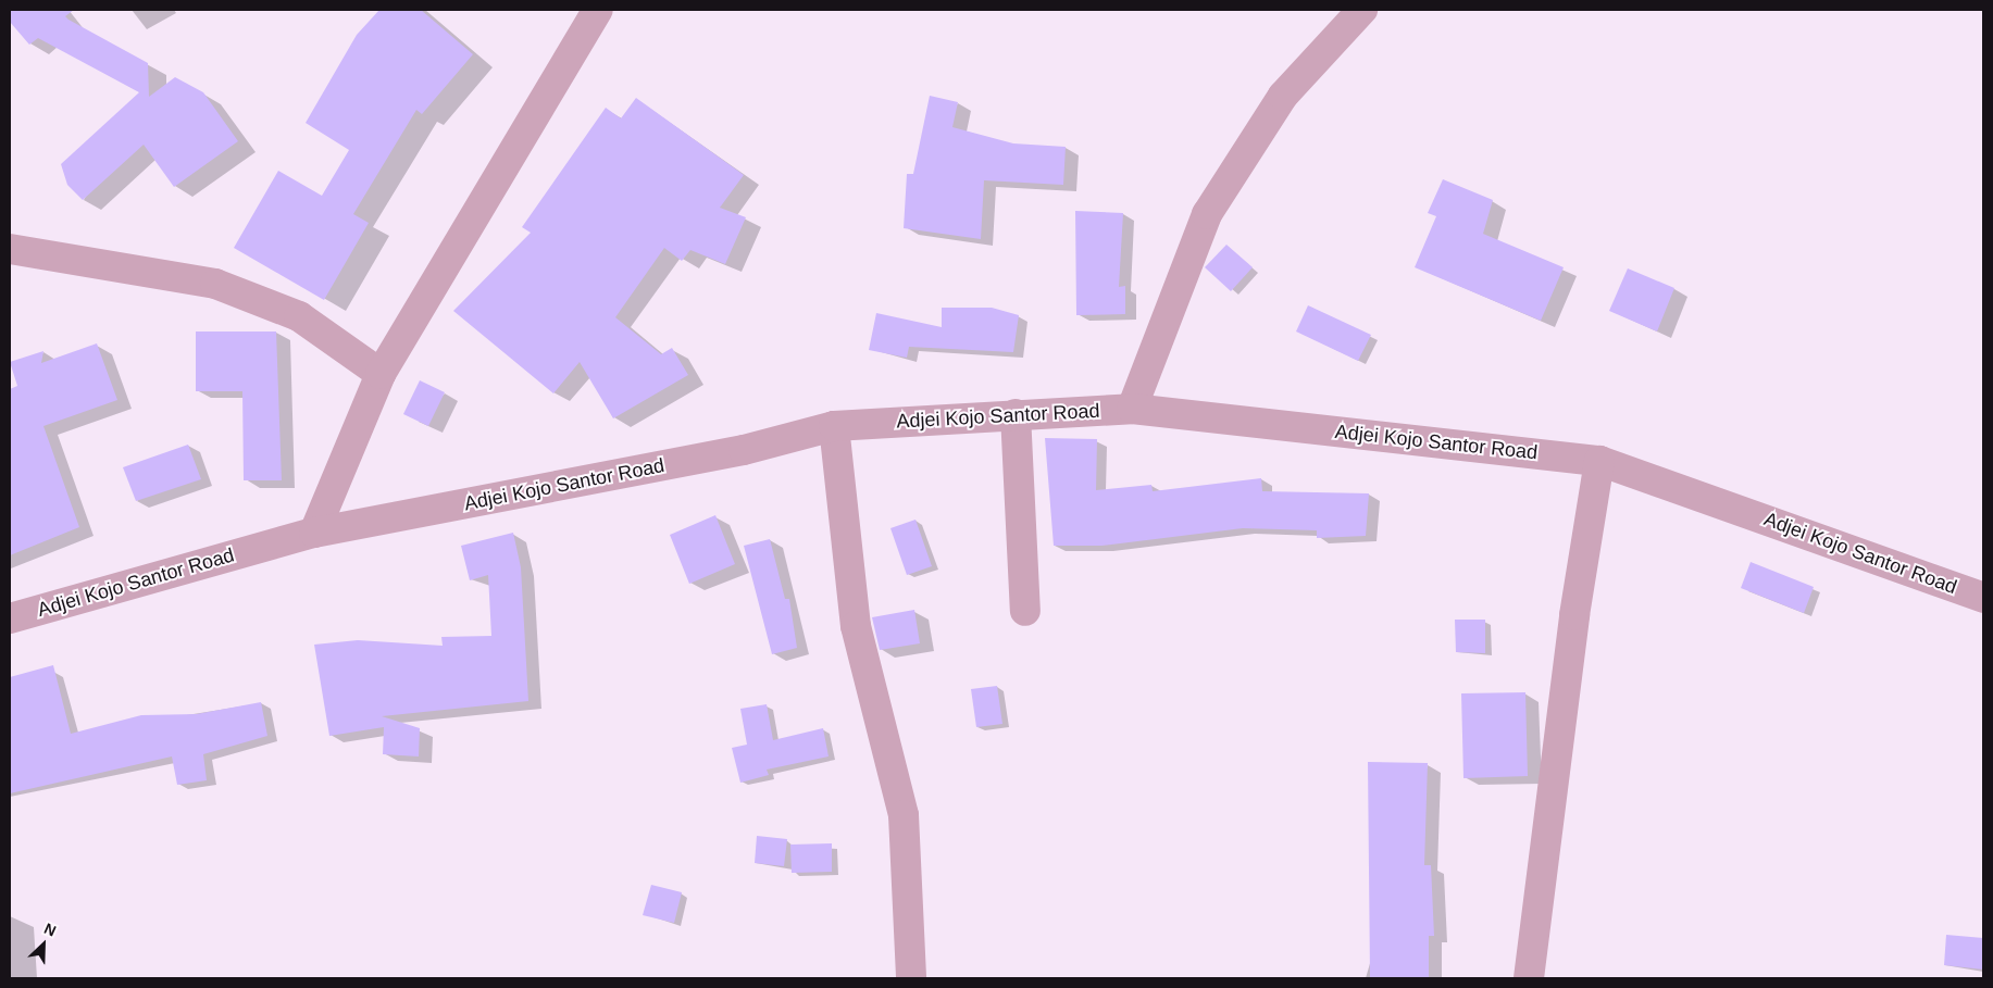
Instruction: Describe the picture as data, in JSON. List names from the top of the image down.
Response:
{
  "streets": {
    "street": ["Adjei Kojo Santor Road"]
  },
  "north": "top right"
}
